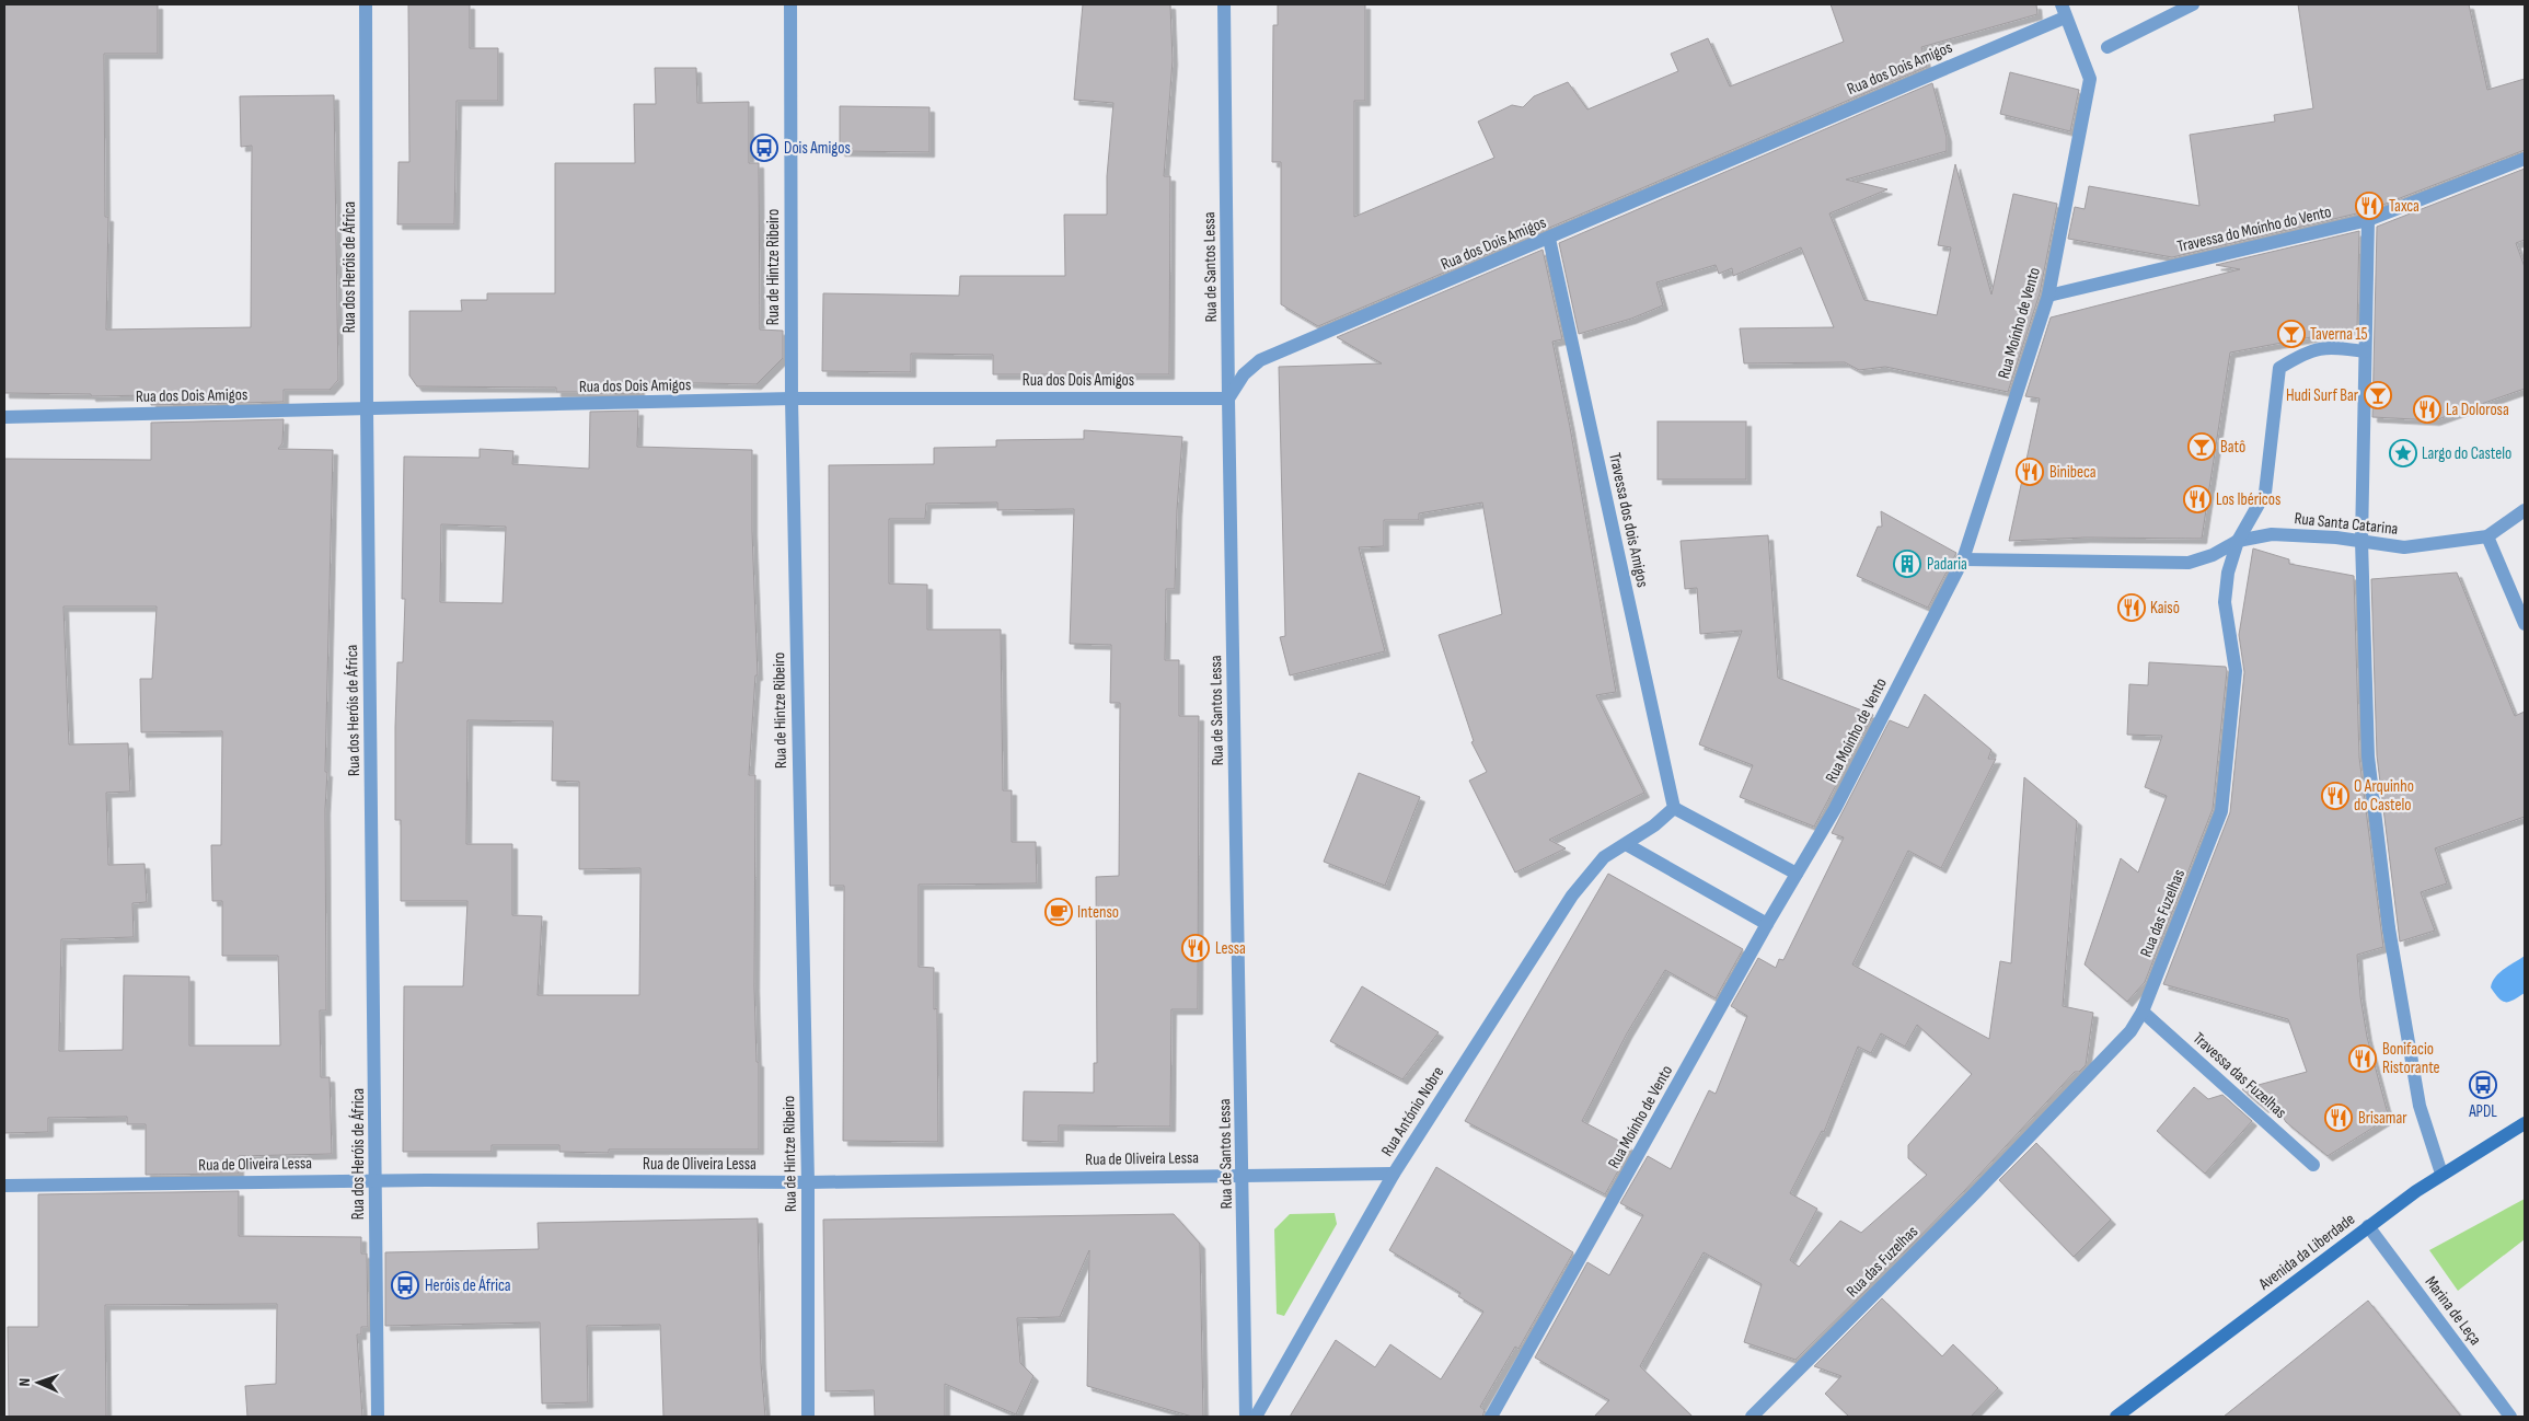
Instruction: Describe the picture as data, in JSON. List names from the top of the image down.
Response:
{
  "streets": {
    "main road": ["Avenida da Liberdade"],
    "street": [
      "Rua dos Dois Amigos",
      "Travessa do Moínho do Vento",
      "Rua dos Heróis de África",
      "Rua de Hintze Ribeiro",
      "Rua de Santos Lessa",
      "Rua Moínho de Vento",
      "Travessa dos dois Amigos",
      "Rua Santa Catarina",
      "Rua das Fuzelhas",
      "Travessa das Fuzelhas",
      "Rua António Nobre",
      "Rua de Oliveira Lessa",
      "Marina de Leça"
    ]
  },
  "crossings": [
    ["Rua dos Dois Amigos", "Rua dos Heróis de África"],
    ["Rua dos Dois Amigos", "Rua de Hintze Ribeiro"],
    ["Rua dos Dois Amigos", "Rua de Santos Lessa"],
    ["Rua dos Dois Amigos", "Rua Moínho de Vento"],
    ["Rua dos Dois Amigos", "Travessa dos dois Amigos"],
    ["Travessa do Moínho do Vento", "Rua Moínho de Vento"],
    ["Rua dos Heróis de África", "Rua de Oliveira Lessa"],
    ["Rua de Hintze Ribeiro", "Rua de Oliveira Lessa"],
    ["Rua de Santos Lessa", "Rua de Oliveira Lessa"],
    ["Rua Moínho de Vento", "Rua Santa Catarina"],
    ["Rua Santa Catarina", "Rua das Fuzelhas"],
    ["Rua das Fuzelhas", "Travessa das Fuzelhas"],
    ["Rua António Nobre", "Rua de Oliveira Lessa"],
    ["Avenida da Liberdade", "Marina de Leça"]
  ],
  "places": {
    "bus stop": ["Dois Amigos", "APDL", "Heróis de África"],
    "restaurant": [
      "Taxca",
      "La Dolorosa",
      "Binibeca",
      "Los Ibéricos",
      "Kaisō",
      "O Arquinho do Castelo",
      "Lessa",
      "Bonifacio Ristorante",
      "Brisamar"
    ],
    "bar": ["Taverna 15", "Hudi Surf Bar", "Batô"],
    "place": ["Largo do Castelo"],
    "building": ["Padaria"],
    "cafe": ["Intenso"]
  },
  "north": "left"
}
